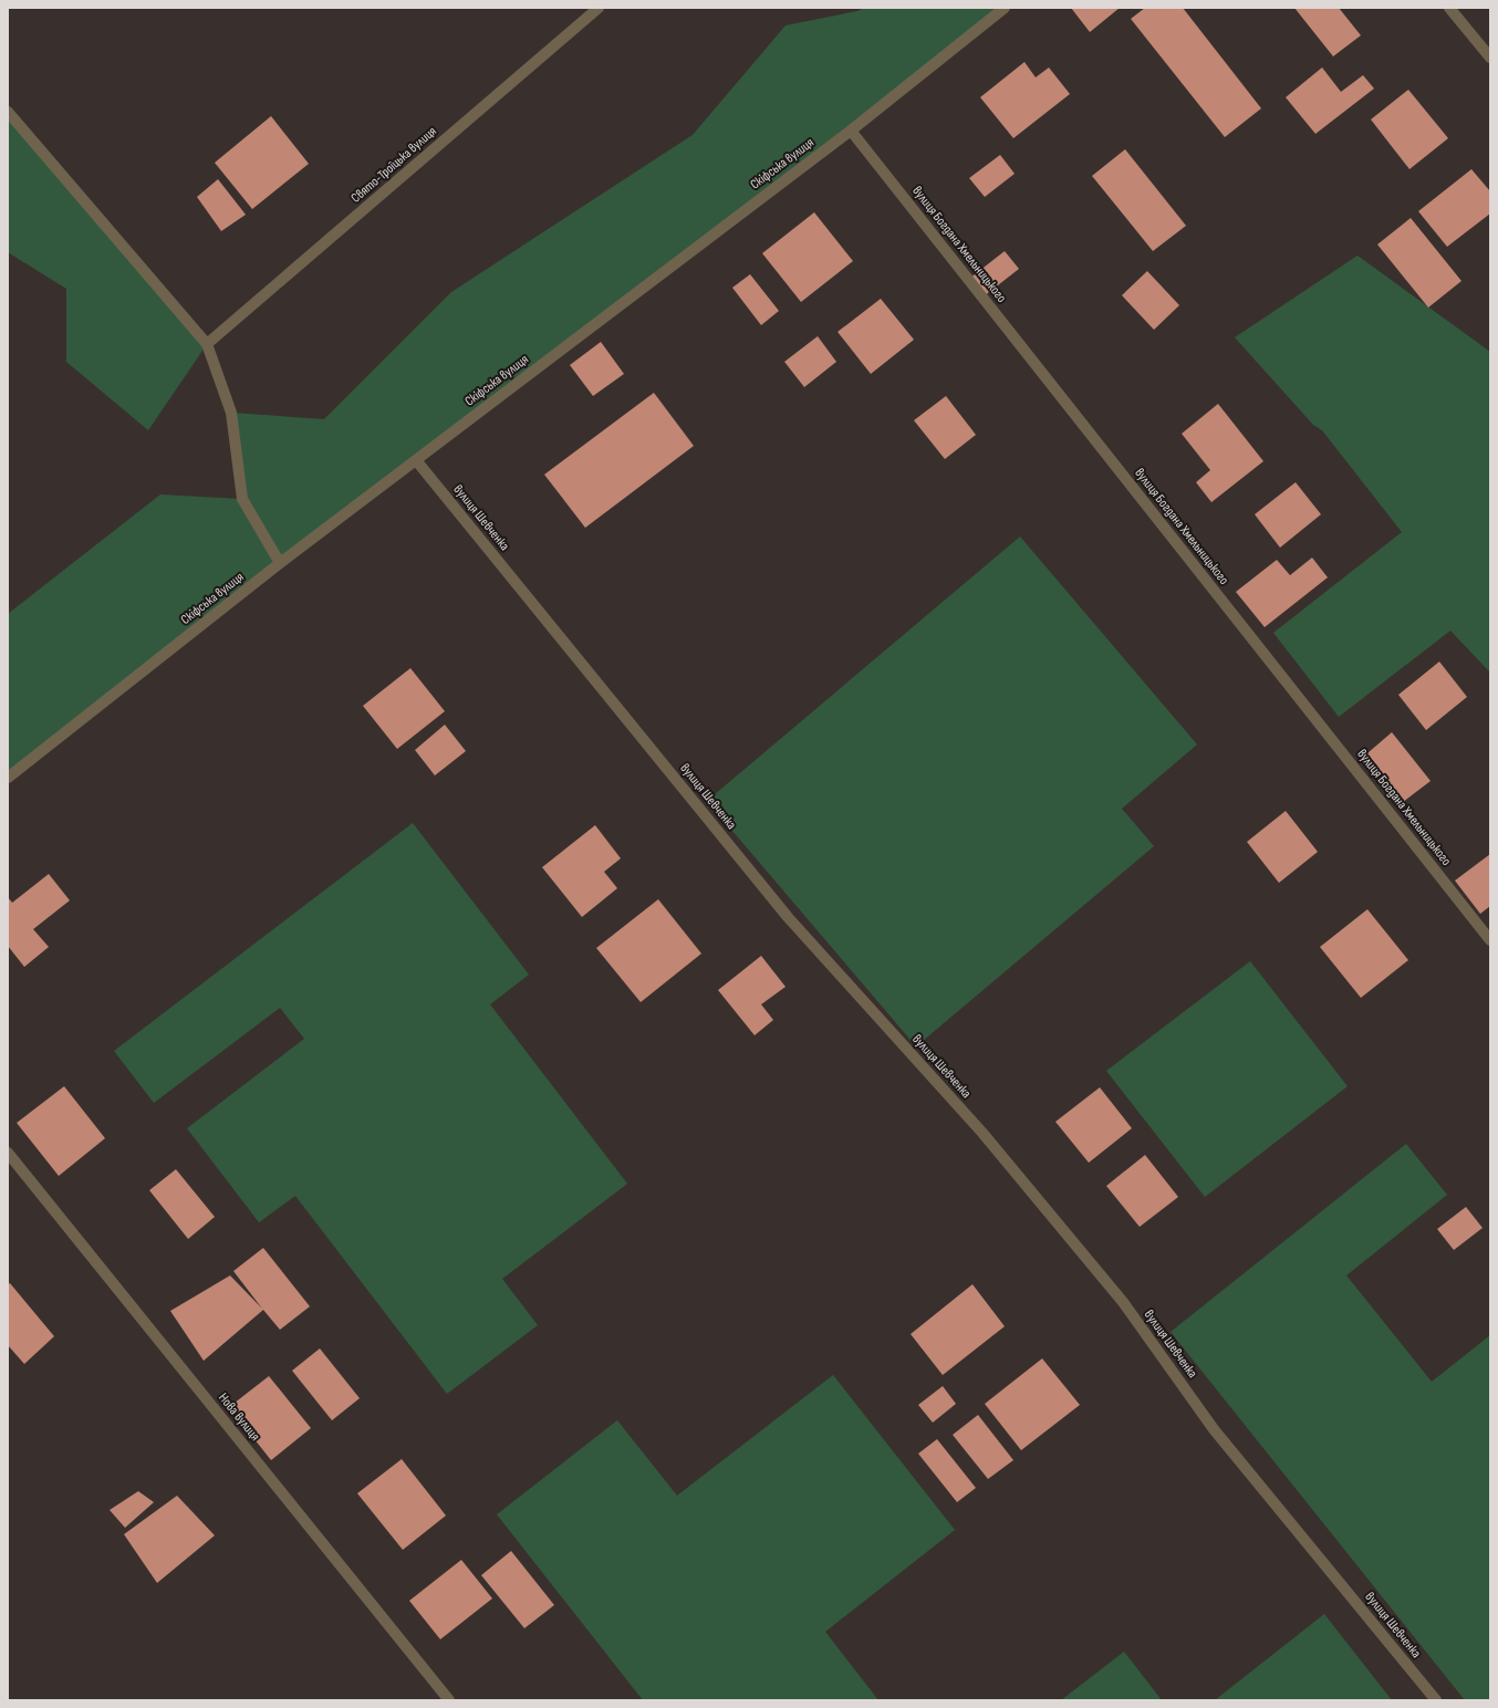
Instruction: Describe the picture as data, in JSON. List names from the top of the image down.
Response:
{
  "streets": {
    "street": [
      "Скіфська вулиця",
      "Свято-Троїцька вулиця",
      "вулиця Богдана Хмельницького",
      "вулиця Шевченка",
      "Нова вулиця"
    ]
  },
  "crossings": [
    ["Скіфська вулиця", "вулиця Богдана Хмельницького"],
    ["Скіфська вулиця", "вулиця Шевченка"]
  ]
}
